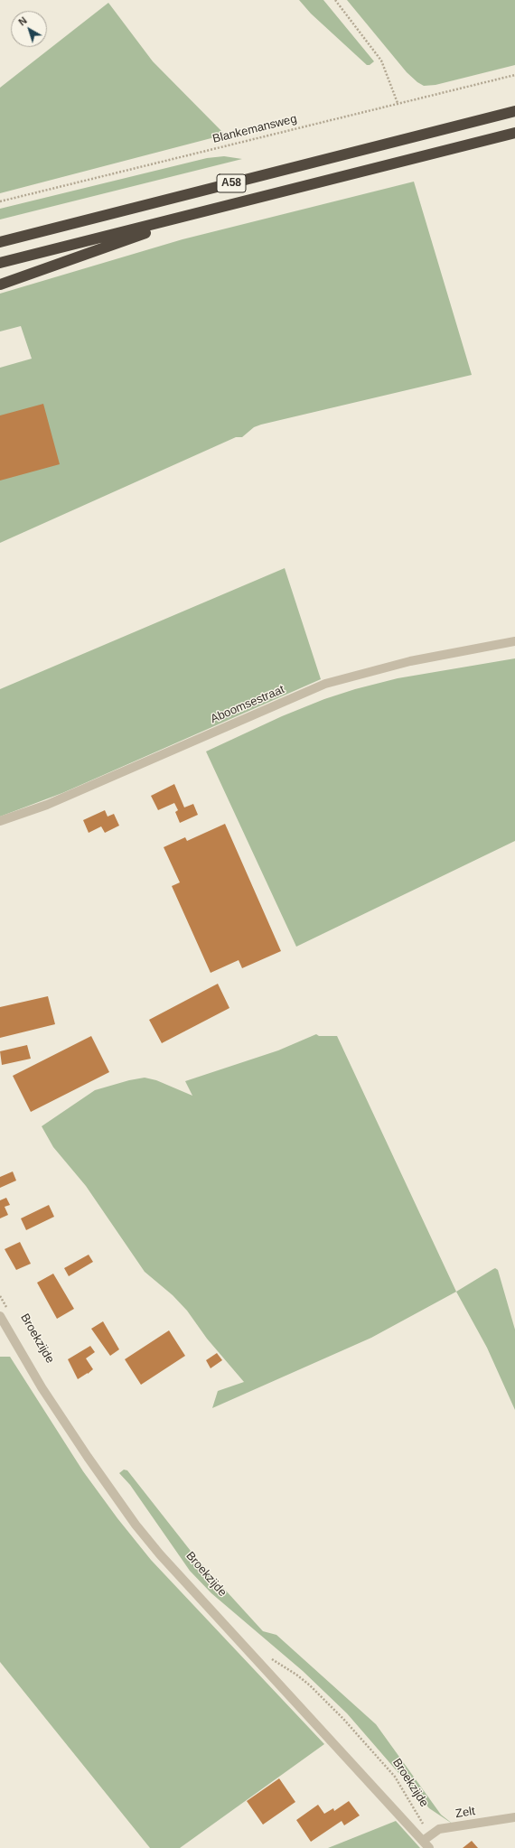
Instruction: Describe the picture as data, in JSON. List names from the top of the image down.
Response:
{
  "streets": {
    "highway": ["A58"],
    "street": ["Aboomsestraat", "Broekzijde", "Zelt"],
    "path": ["Blankemansweg"]
  },
  "crossings": [
    ["Broekzijde", "Zelt"]
  ],
  "north": "top left"
}
